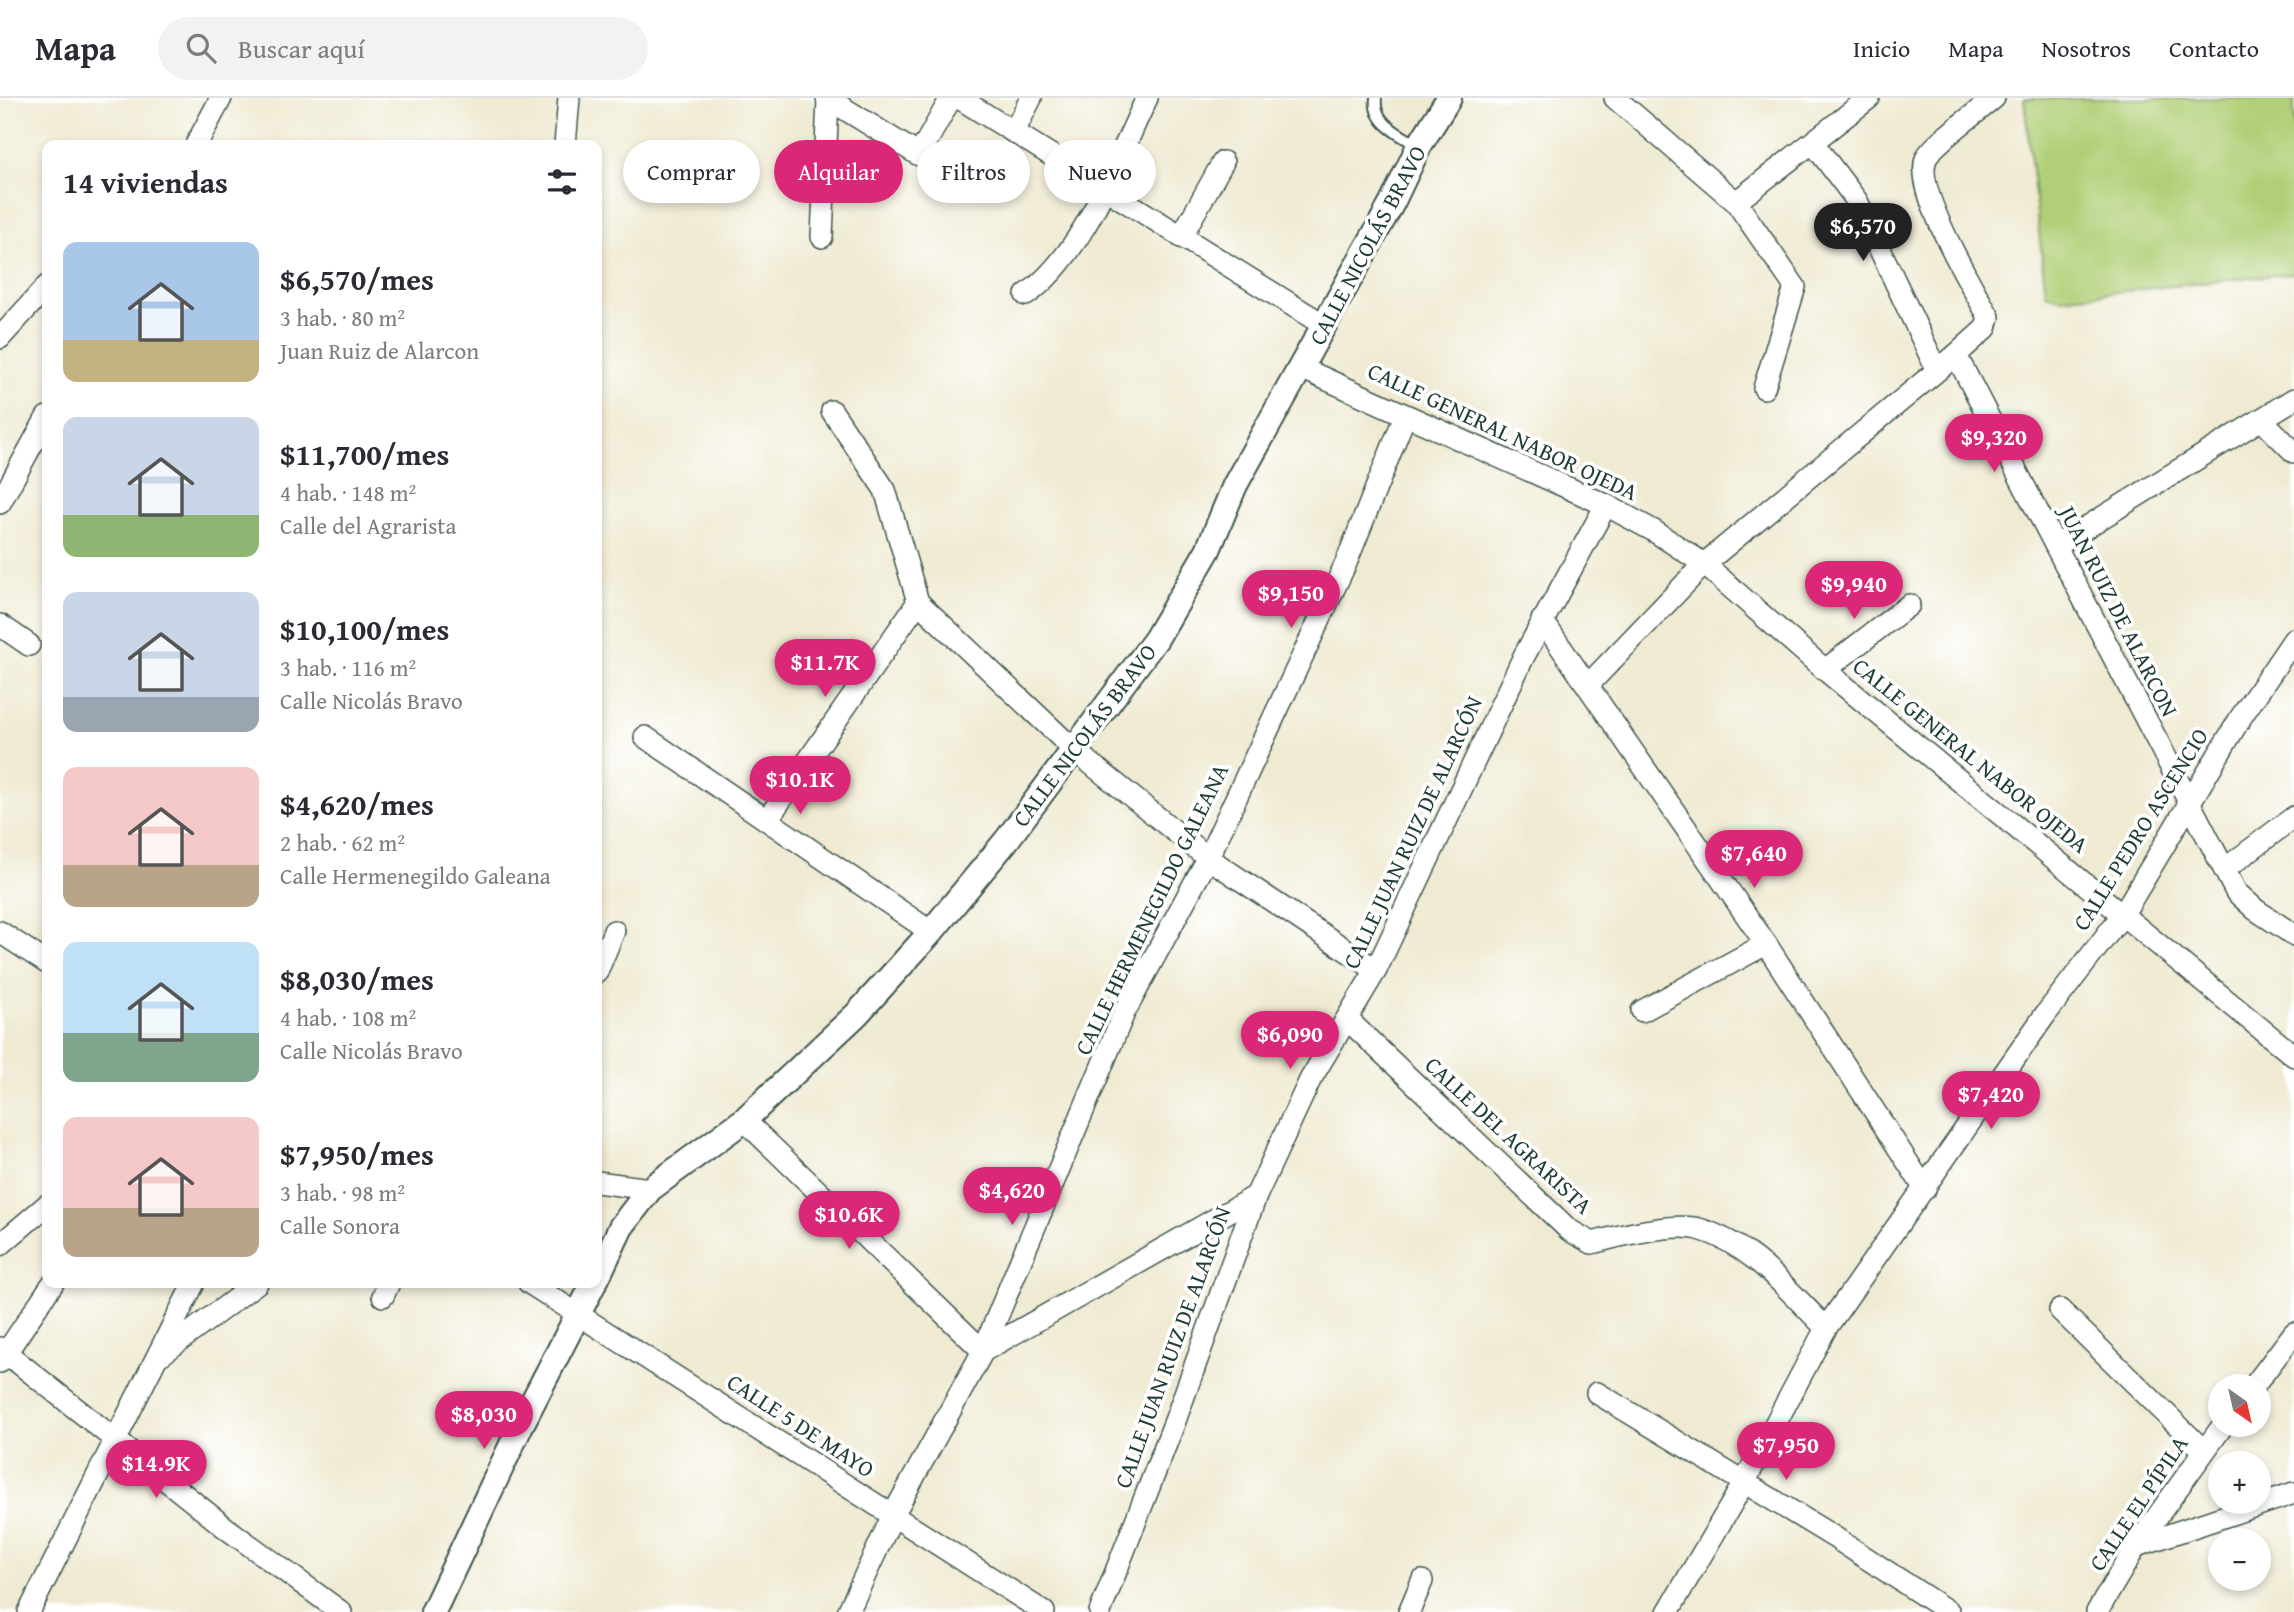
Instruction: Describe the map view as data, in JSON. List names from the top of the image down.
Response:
{
  "streets": {
    "street": [
      "CALLE NICOLÁS BRAVO",
      "CALLE GENERAL NABOR OJEDA",
      "JUAN RUIZ DE ALARCON",
      "CALLE PEDRO ASCENCIO",
      "CALLE JUAN RUIZ DE ALARCÓN",
      "CALLE HERMENEGILDO GALEANA",
      "CALLE DEL AGRARISTA",
      "CALLE 5 DE MAYO",
      "CALLE EL PÍPILA"
    ]
  },
  "crossings": [
    ["CALLE NICOLÁS BRAVO", "CALLE GENERAL NABOR OJEDA"],
    ["CALLE GENERAL NABOR OJEDA", "CALLE PEDRO ASCENCIO"],
    ["CALLE GENERAL NABOR OJEDA", "CALLE JUAN RUIZ DE ALARCÓN"],
    ["CALLE GENERAL NABOR OJEDA", "CALLE HERMENEGILDO GALEANA"],
    ["JUAN RUIZ DE ALARCON", "CALLE PEDRO ASCENCIO"],
    ["CALLE PEDRO ASCENCIO", "CALLE DEL AGRARISTA"],
    ["CALLE JUAN RUIZ DE ALARCÓN", "CALLE DEL AGRARISTA"],
    ["CALLE HERMENEGILDO GALEANA", "CALLE 5 DE MAYO"]
  ],
  "north": "bottom right",
  "page": {
    "header": "Mapa",
    "search": "Buscar aquí",
    "nav": [
      "Inicio",
      "Mapa",
      "Nosotros",
      "Contacto"
    ],
    "chip": [
      "Comprar",
      "Alquilar",
      "Filtros",
      "Nuevo"
    ],
    "heading": "14 viviendas",
    "price": [
      "$6,570",
      "$9,320",
      "$9,940",
      "$9,150",
      "$11.7K",
      "$10.1K",
      "$7,640",
      "$6,090",
      "$7,420",
      "$4,620",
      "$10.6K",
      "$8,030",
      "$7,950",
      "$14.9K"
    ],
    "list": [
      {
        "name": "$6,570/mes",
        "note": "3 hab. · 80 m² · Juan Ruiz de Alarcon"
      },
      {
        "name": "$11,700/mes",
        "note": "4 hab. · 148 m² · Calle del Agrarista"
      },
      {
        "name": "$10,100/mes",
        "note": "3 hab. · 116 m² · Calle Nicolás Bravo"
      },
      {
        "name": "$4,620/mes",
        "note": "2 hab. · 62 m² · Calle Hermenegildo Galeana"
      },
      {
        "name": "$8,030/mes",
        "note": "4 hab. · 108 m² · Calle Nicolás Bravo"
      },
      {
        "name": "$7,950/mes",
        "note": "3 hab. · 98 m² · Calle Sonora"
      }
    ],
    "map_buttons": ["+", "−"]
  }
}
